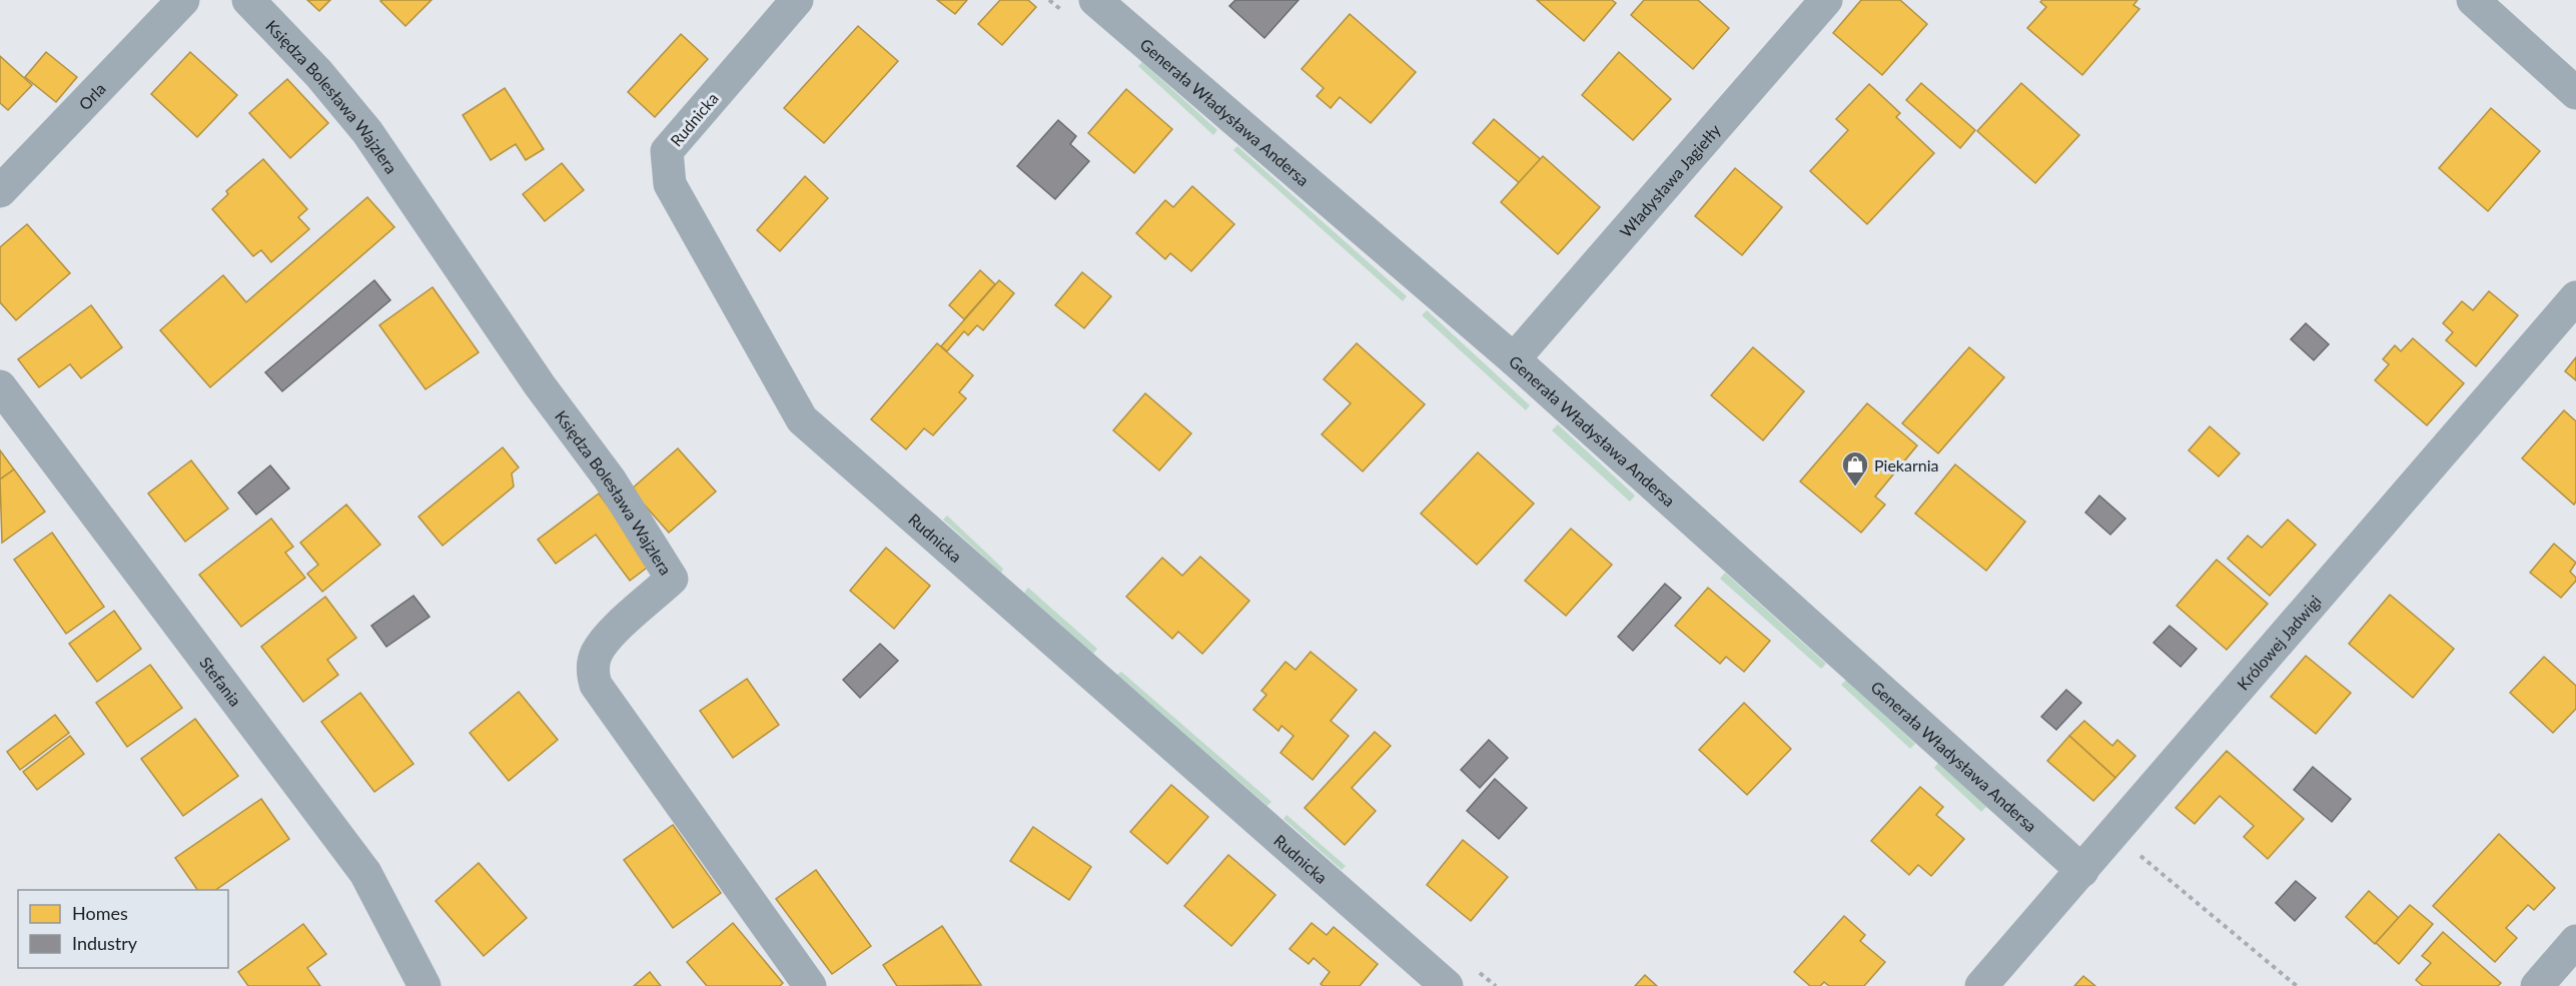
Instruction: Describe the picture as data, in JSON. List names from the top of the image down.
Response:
{
  "streets": {
    "street": [
      "Orla",
      "Księdza Bolesława Wajzlera",
      "Generała Władysława Andersa",
      "Rudnicka",
      "Władysława Jagiełły",
      "Królowej Jadwigi",
      "Stefania"
    ]
  },
  "crossings": [
    ["Generała Władysława Andersa", "Władysława Jagiełły"],
    ["Generała Władysława Andersa", "Królowej Jadwigi"]
  ],
  "places": {
    "shop": ["Piekarnia"]
  },
  "legend": ["Homes", "Industry"]
}
